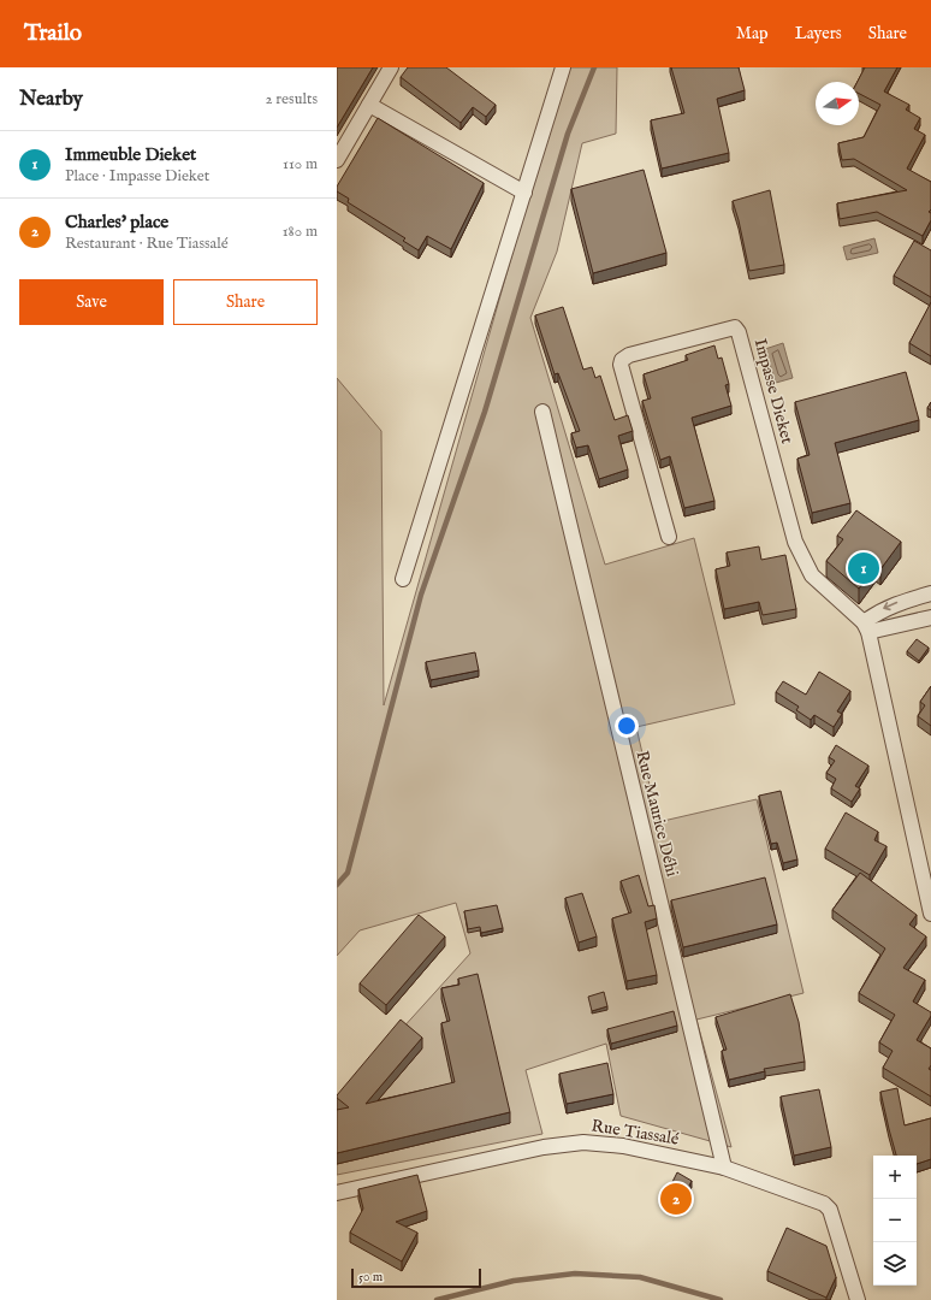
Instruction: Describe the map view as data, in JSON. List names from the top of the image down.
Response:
{
  "streets": {
    "street": ["Impasse Dieket", "Rue Maurice Déhi", "Rue Tiassalé"]
  },
  "crossings": [
    ["Rue Maurice Déhi", "Rue Tiassalé"]
  ],
  "scale_bar": "50 m",
  "north": "right",
  "page": {
    "header": "Trailo",
    "nav": ["Map", "Layers", "Share"],
    "heading": ["Nearby", "2 results"],
    "list": [
      {
        "mark": "1",
        "name": "Immeuble Dieket",
        "note": "Place · Impasse Dieket",
        "value": "110 m"
      },
      {
        "mark": "2",
        "name": "Charles' place",
        "note": "Restaurant · Rue Tiassalé",
        "value": "180 m"
      }
    ],
    "buttons": ["Save", "Share"],
    "pins": ["1", "2"],
    "map_buttons": ["+", "−"],
    "scale": "50 m"
  }
}
